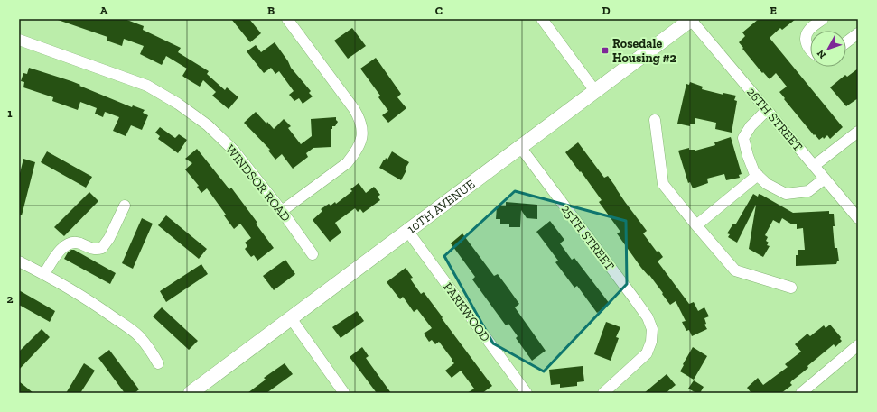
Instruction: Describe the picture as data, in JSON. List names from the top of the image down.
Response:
{
  "streets": {
    "main road": ["10TH AVENUE"],
    "street": [
      "26TH STREET",
      "WINDSOR ROAD",
      "25TH STREET",
      "PARKWOOD"
    ]
  },
  "crossings": [
    ["26TH STREET", "10TH AVENUE"],
    ["10TH AVENUE", "25TH STREET"],
    ["10TH AVENUE", "PARKWOOD"]
  ],
  "places": {
    "transit": ["Rosedale Housing #2"]
  },
  "north": "bottom left",
  "grid": {
    "columns": [
      "A",
      "B",
      "C",
      "D",
      "E"
    ],
    "rows": ["1", "2"]
  }
}
